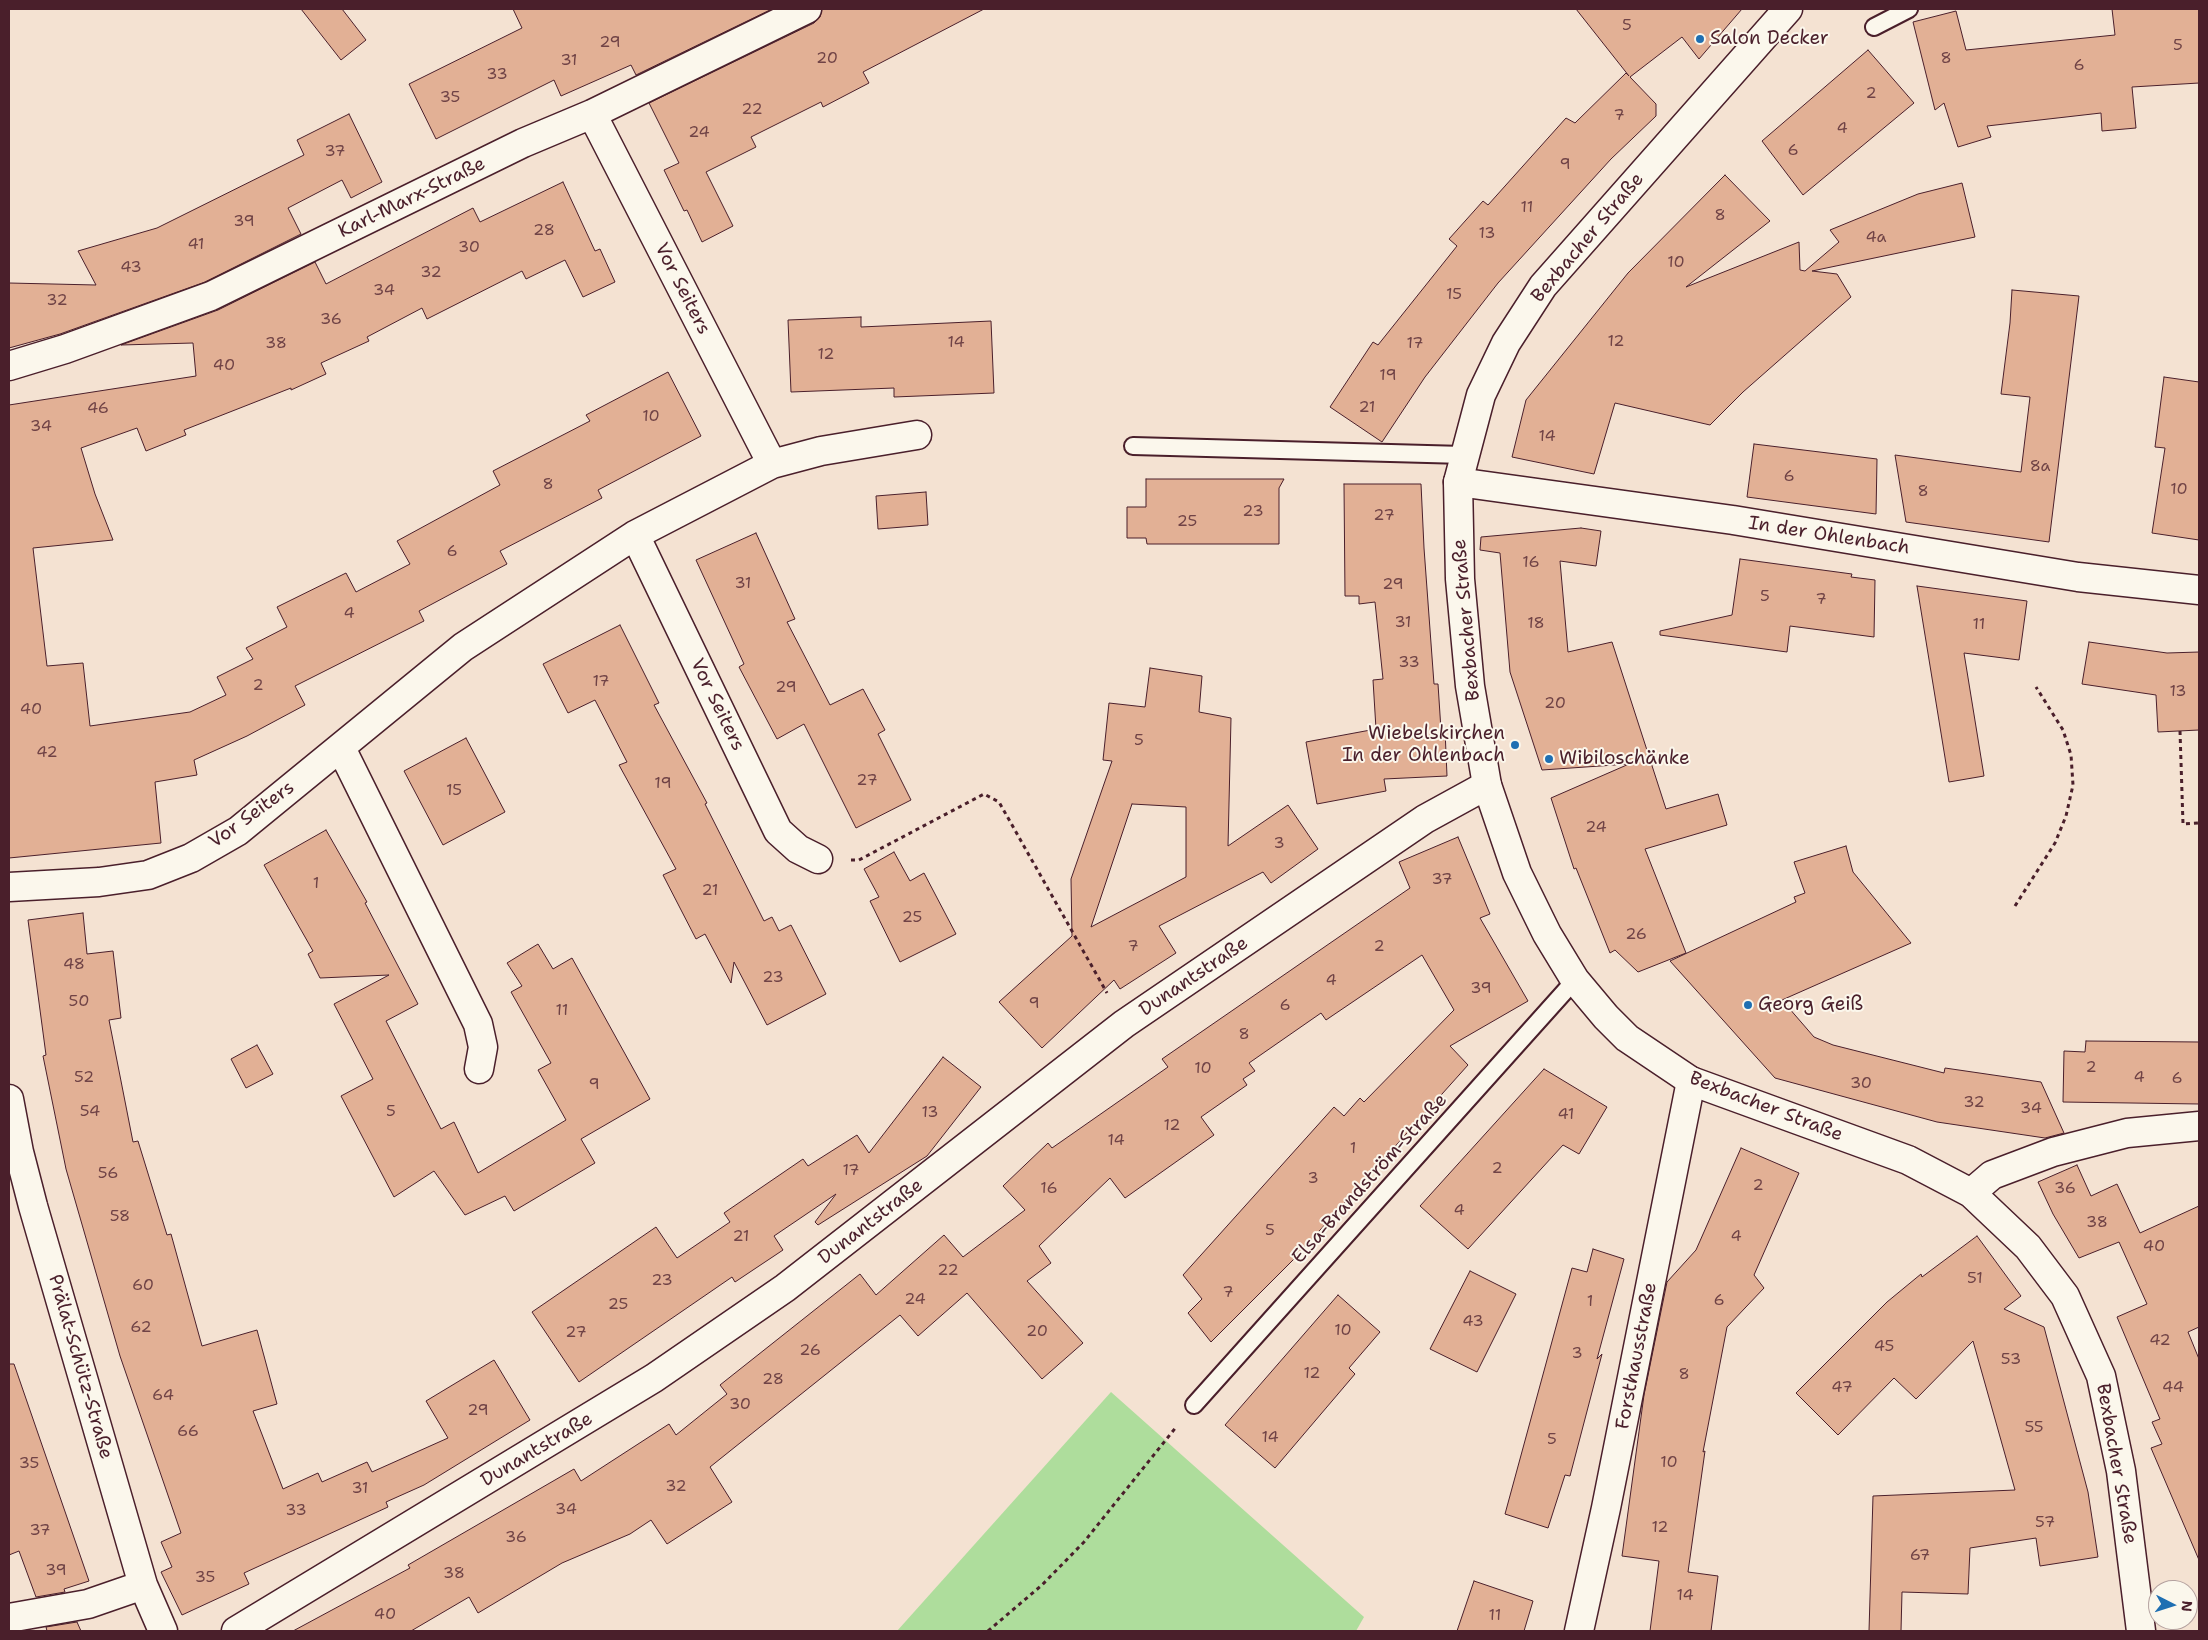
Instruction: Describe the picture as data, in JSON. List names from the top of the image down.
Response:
{
  "streets": {
    "street": [
      "Karl-Marx-Straße",
      "Bexbacher Straße",
      "Vor Seiters",
      "In der Ohlenbach",
      "Dunantstraße",
      "Forsthausstraße",
      "Prälat-Schütz-Straße"
    ],
    "lane": ["Elsa-Brandström-Straße"]
  },
  "crossings": [
    ["Karl-Marx-Straße", "Vor Seiters"],
    ["Bexbacher Straße", "In der Ohlenbach"],
    ["Bexbacher Straße", "Dunantstraße"],
    ["Bexbacher Straße", "Elsa-Brandström-Straße"],
    ["Bexbacher Straße", "Forsthausstraße"]
  ],
  "places": [
    "Salon Decker",
    "Wiebelskirchen In der Ohlenbach",
    "Wibiloschänke",
    "Georg Geiß"
  ],
  "house_numbers": [
    "5",
    "29",
    "5",
    "20",
    "8",
    "31",
    "6",
    "33",
    "2",
    "35",
    "22",
    "7",
    "4",
    "24",
    "6",
    "37",
    "9",
    "11",
    "8",
    "39",
    "28",
    "13",
    "4a",
    "41",
    "30",
    "10",
    "43",
    "32",
    "34",
    "15",
    "32",
    "36",
    "12",
    "14",
    "38",
    "17",
    "12",
    "40",
    "19",
    "21",
    "46",
    "10",
    "34",
    "14",
    "8a",
    "6",
    "8",
    "10",
    "8",
    "23",
    "27",
    "25",
    "6",
    "16",
    "31",
    "29",
    "5",
    "7",
    "4",
    "31",
    "18",
    "11",
    "33",
    "17",
    "2",
    "29",
    "13",
    "20",
    "40",
    "5",
    "42",
    "27",
    "19",
    "15",
    "24",
    "3",
    "37",
    "1",
    "21",
    "25",
    "26",
    "7",
    "2",
    "48",
    "23",
    "4",
    "39",
    "50",
    "9",
    "6",
    "11",
    "8",
    "2",
    "10",
    "52",
    "4",
    "6",
    "30",
    "9",
    "32",
    "34",
    "54",
    "5",
    "13",
    "41",
    "12",
    "14",
    "1",
    "2",
    "17",
    "56",
    "3",
    "2",
    "16",
    "36",
    "4",
    "58",
    "38",
    "5",
    "21",
    "4",
    "40",
    "22",
    "51",
    "23",
    "60",
    "7",
    "24",
    "6",
    "1",
    "25",
    "43",
    "62",
    "10",
    "20",
    "27",
    "42",
    "45",
    "26",
    "3",
    "53",
    "12",
    "8",
    "28",
    "47",
    "44",
    "64",
    "30",
    "29",
    "55",
    "66",
    "14",
    "5",
    "10",
    "35",
    "32",
    "31",
    "34",
    "33",
    "57",
    "12",
    "37",
    "36",
    "67",
    "39",
    "38",
    "35",
    "14",
    "40",
    "11"
  ],
  "north": "right"
}
